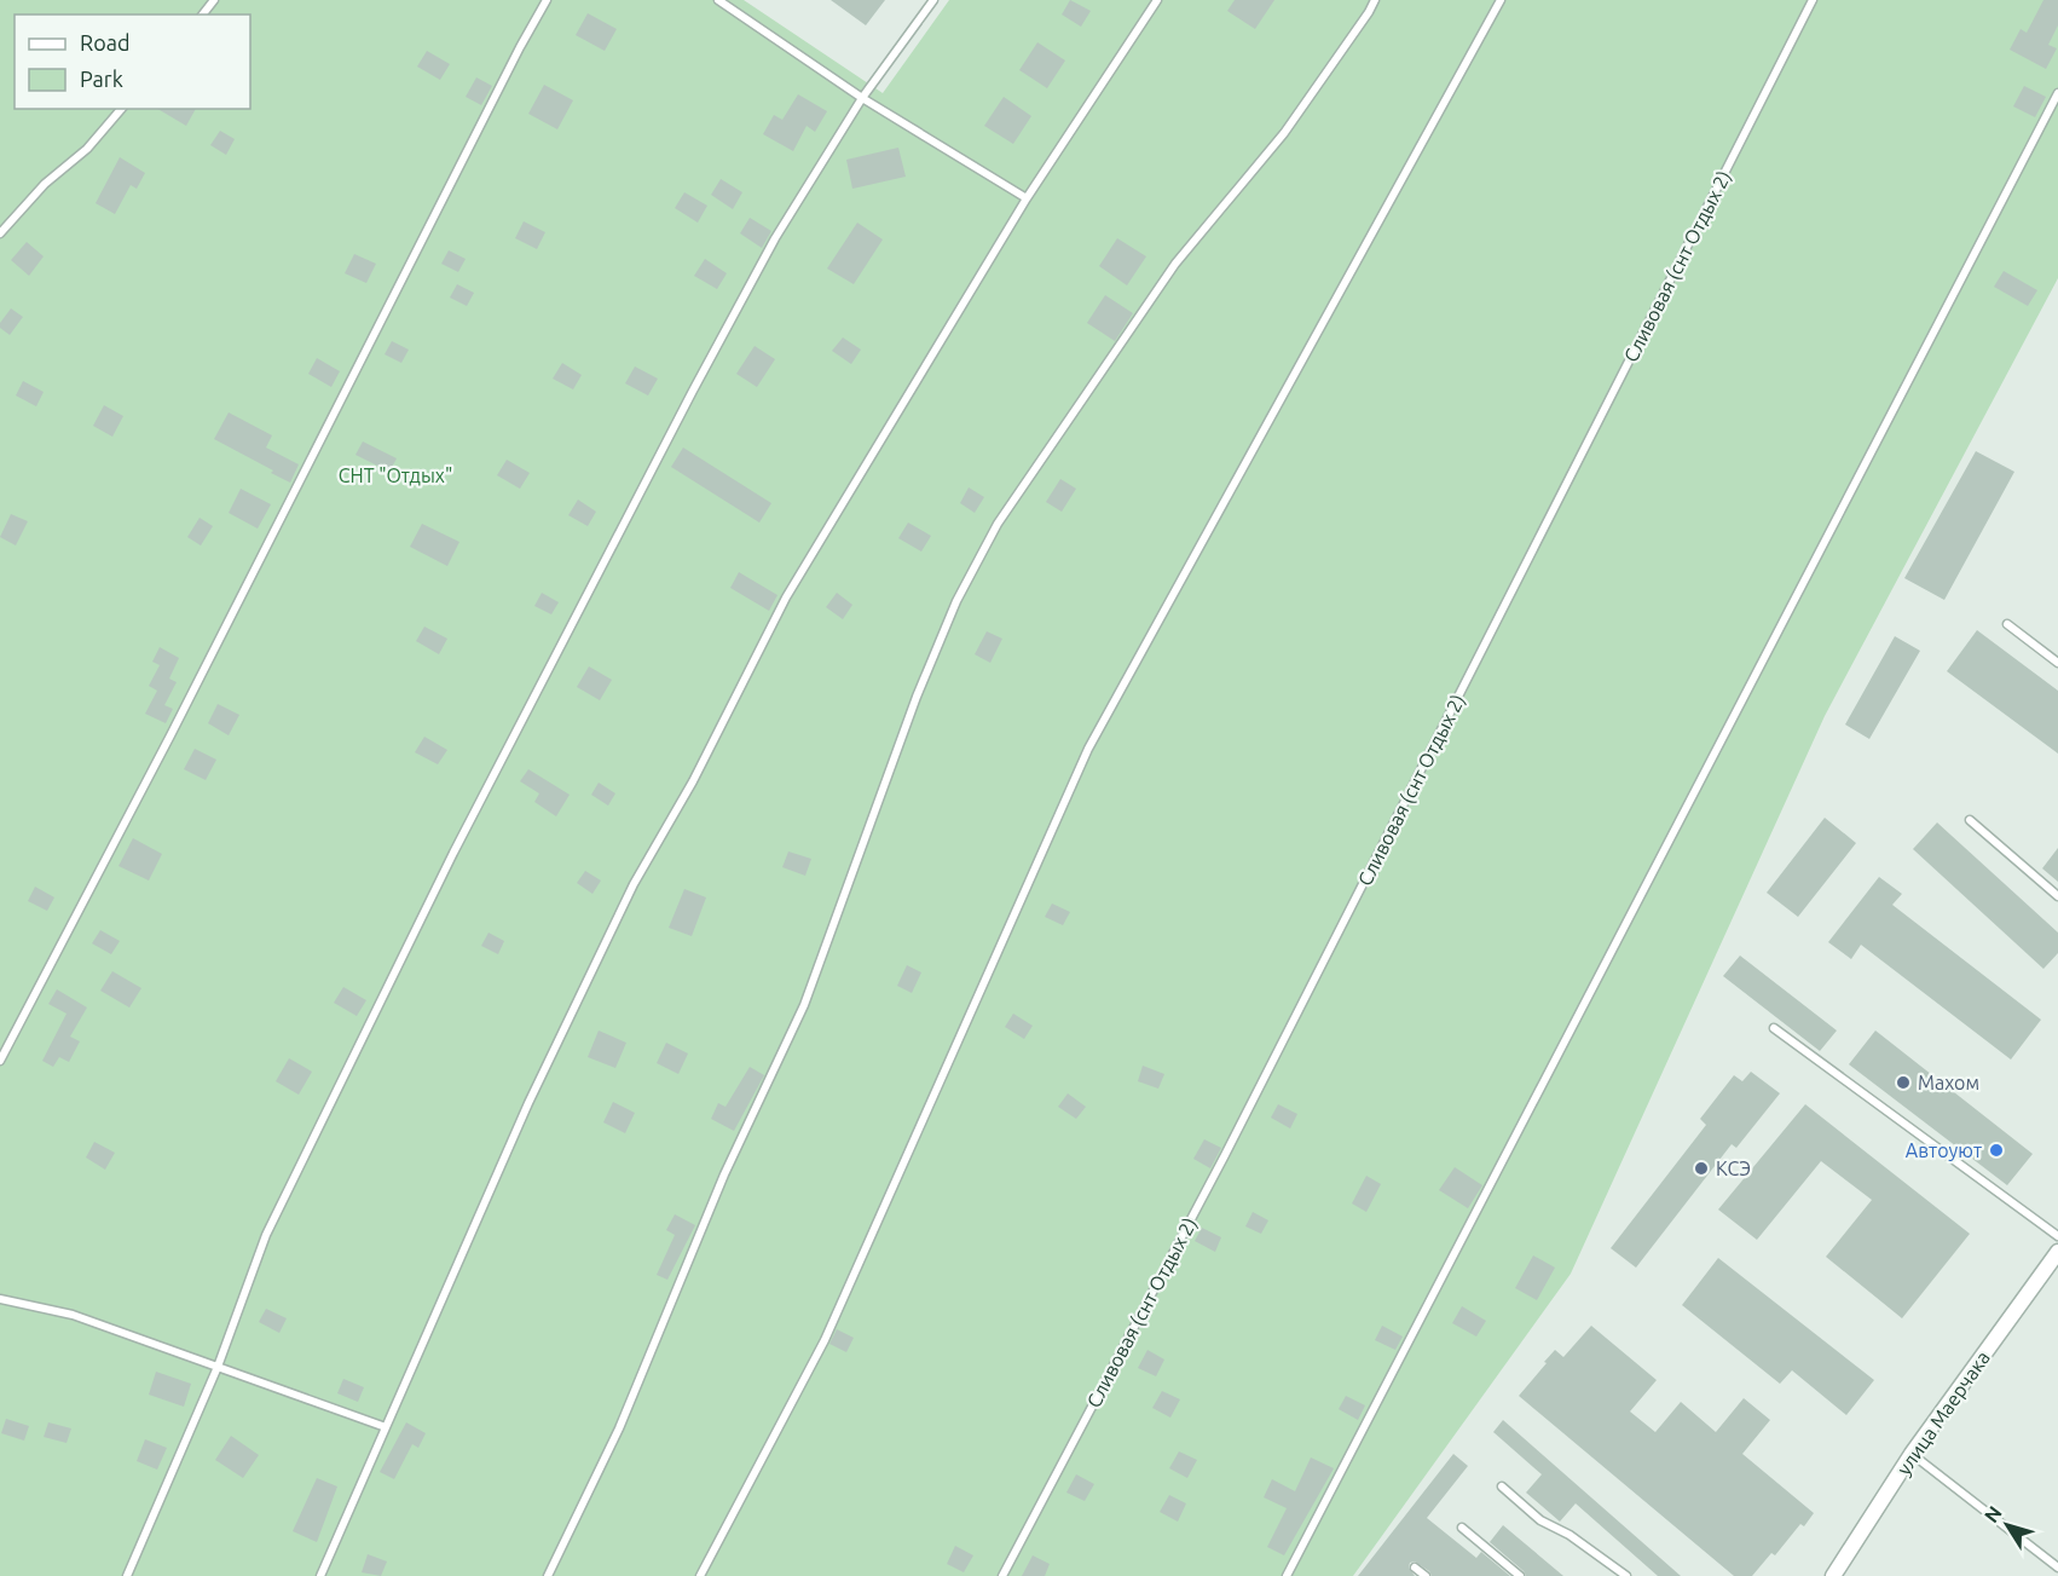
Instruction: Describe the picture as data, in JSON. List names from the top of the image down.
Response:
{
  "streets": {
    "street": ["улица Маерчака"],
    "lane": ["Сливовая (снт Отдых 2)"]
  },
  "parks": ["СНТ \"Отдых\""],
  "places": ["Махом", "Автоуют", "КСЭ"],
  "legend": ["Road", "Park"],
  "north": "top left"
}
